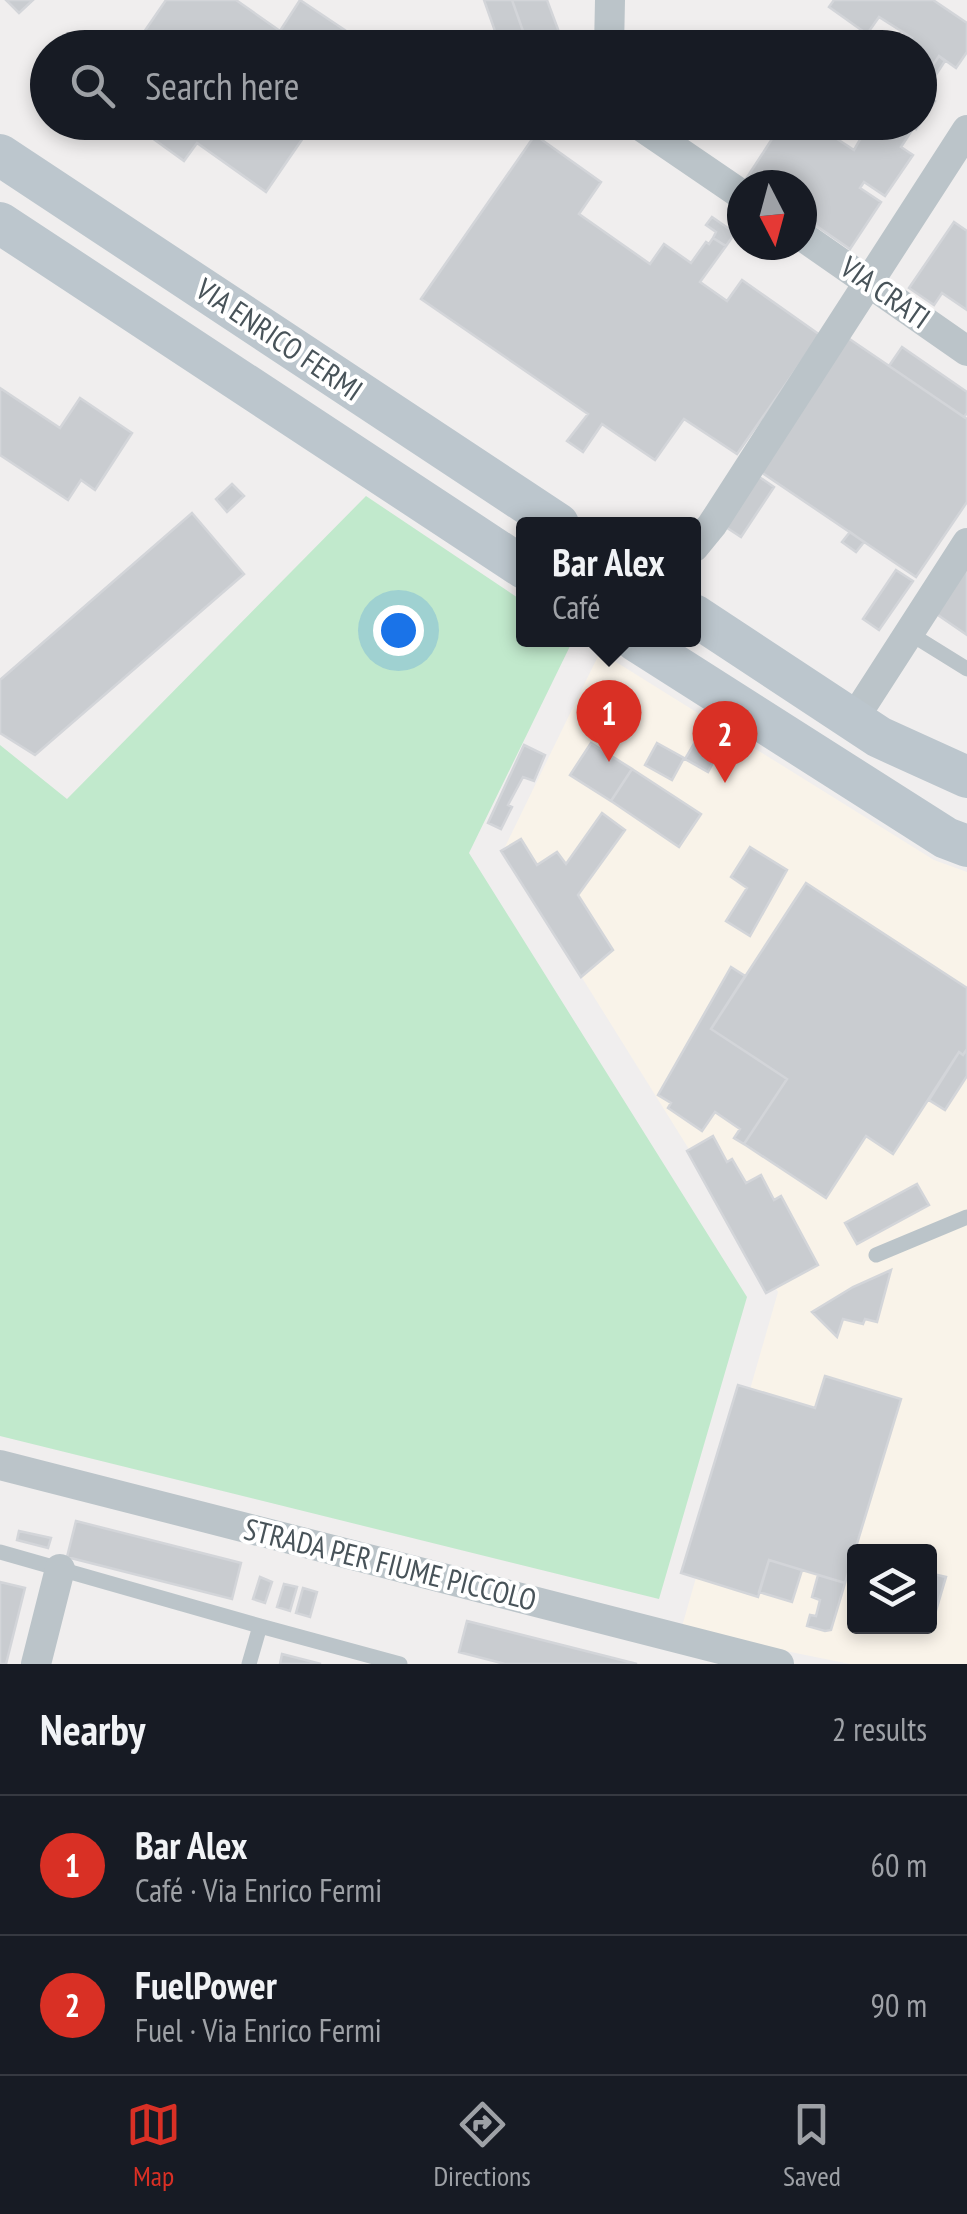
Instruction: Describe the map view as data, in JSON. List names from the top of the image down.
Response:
{
  "streets": {
    "street": ["VIA CRATI", "VIA ENRICO FERMI", "STRADA PER FIUME PICCOLO"]
  },
  "north": "bottom",
  "page": {
    "search": "Search here",
    "popup": ["Bar Alex", "Café"],
    "pins": ["1", "2"],
    "heading": ["Nearby", "2 results"],
    "list": [
      {
        "mark": "1",
        "name": "Bar Alex",
        "note": "Café · Via Enrico Fermi",
        "value": "60 m"
      },
      {
        "mark": "2",
        "name": "FuelPower",
        "note": "Fuel · Via Enrico Fermi",
        "value": "90 m"
      }
    ],
    "nav": ["Map", "Directions", "Saved"]
  }
}
